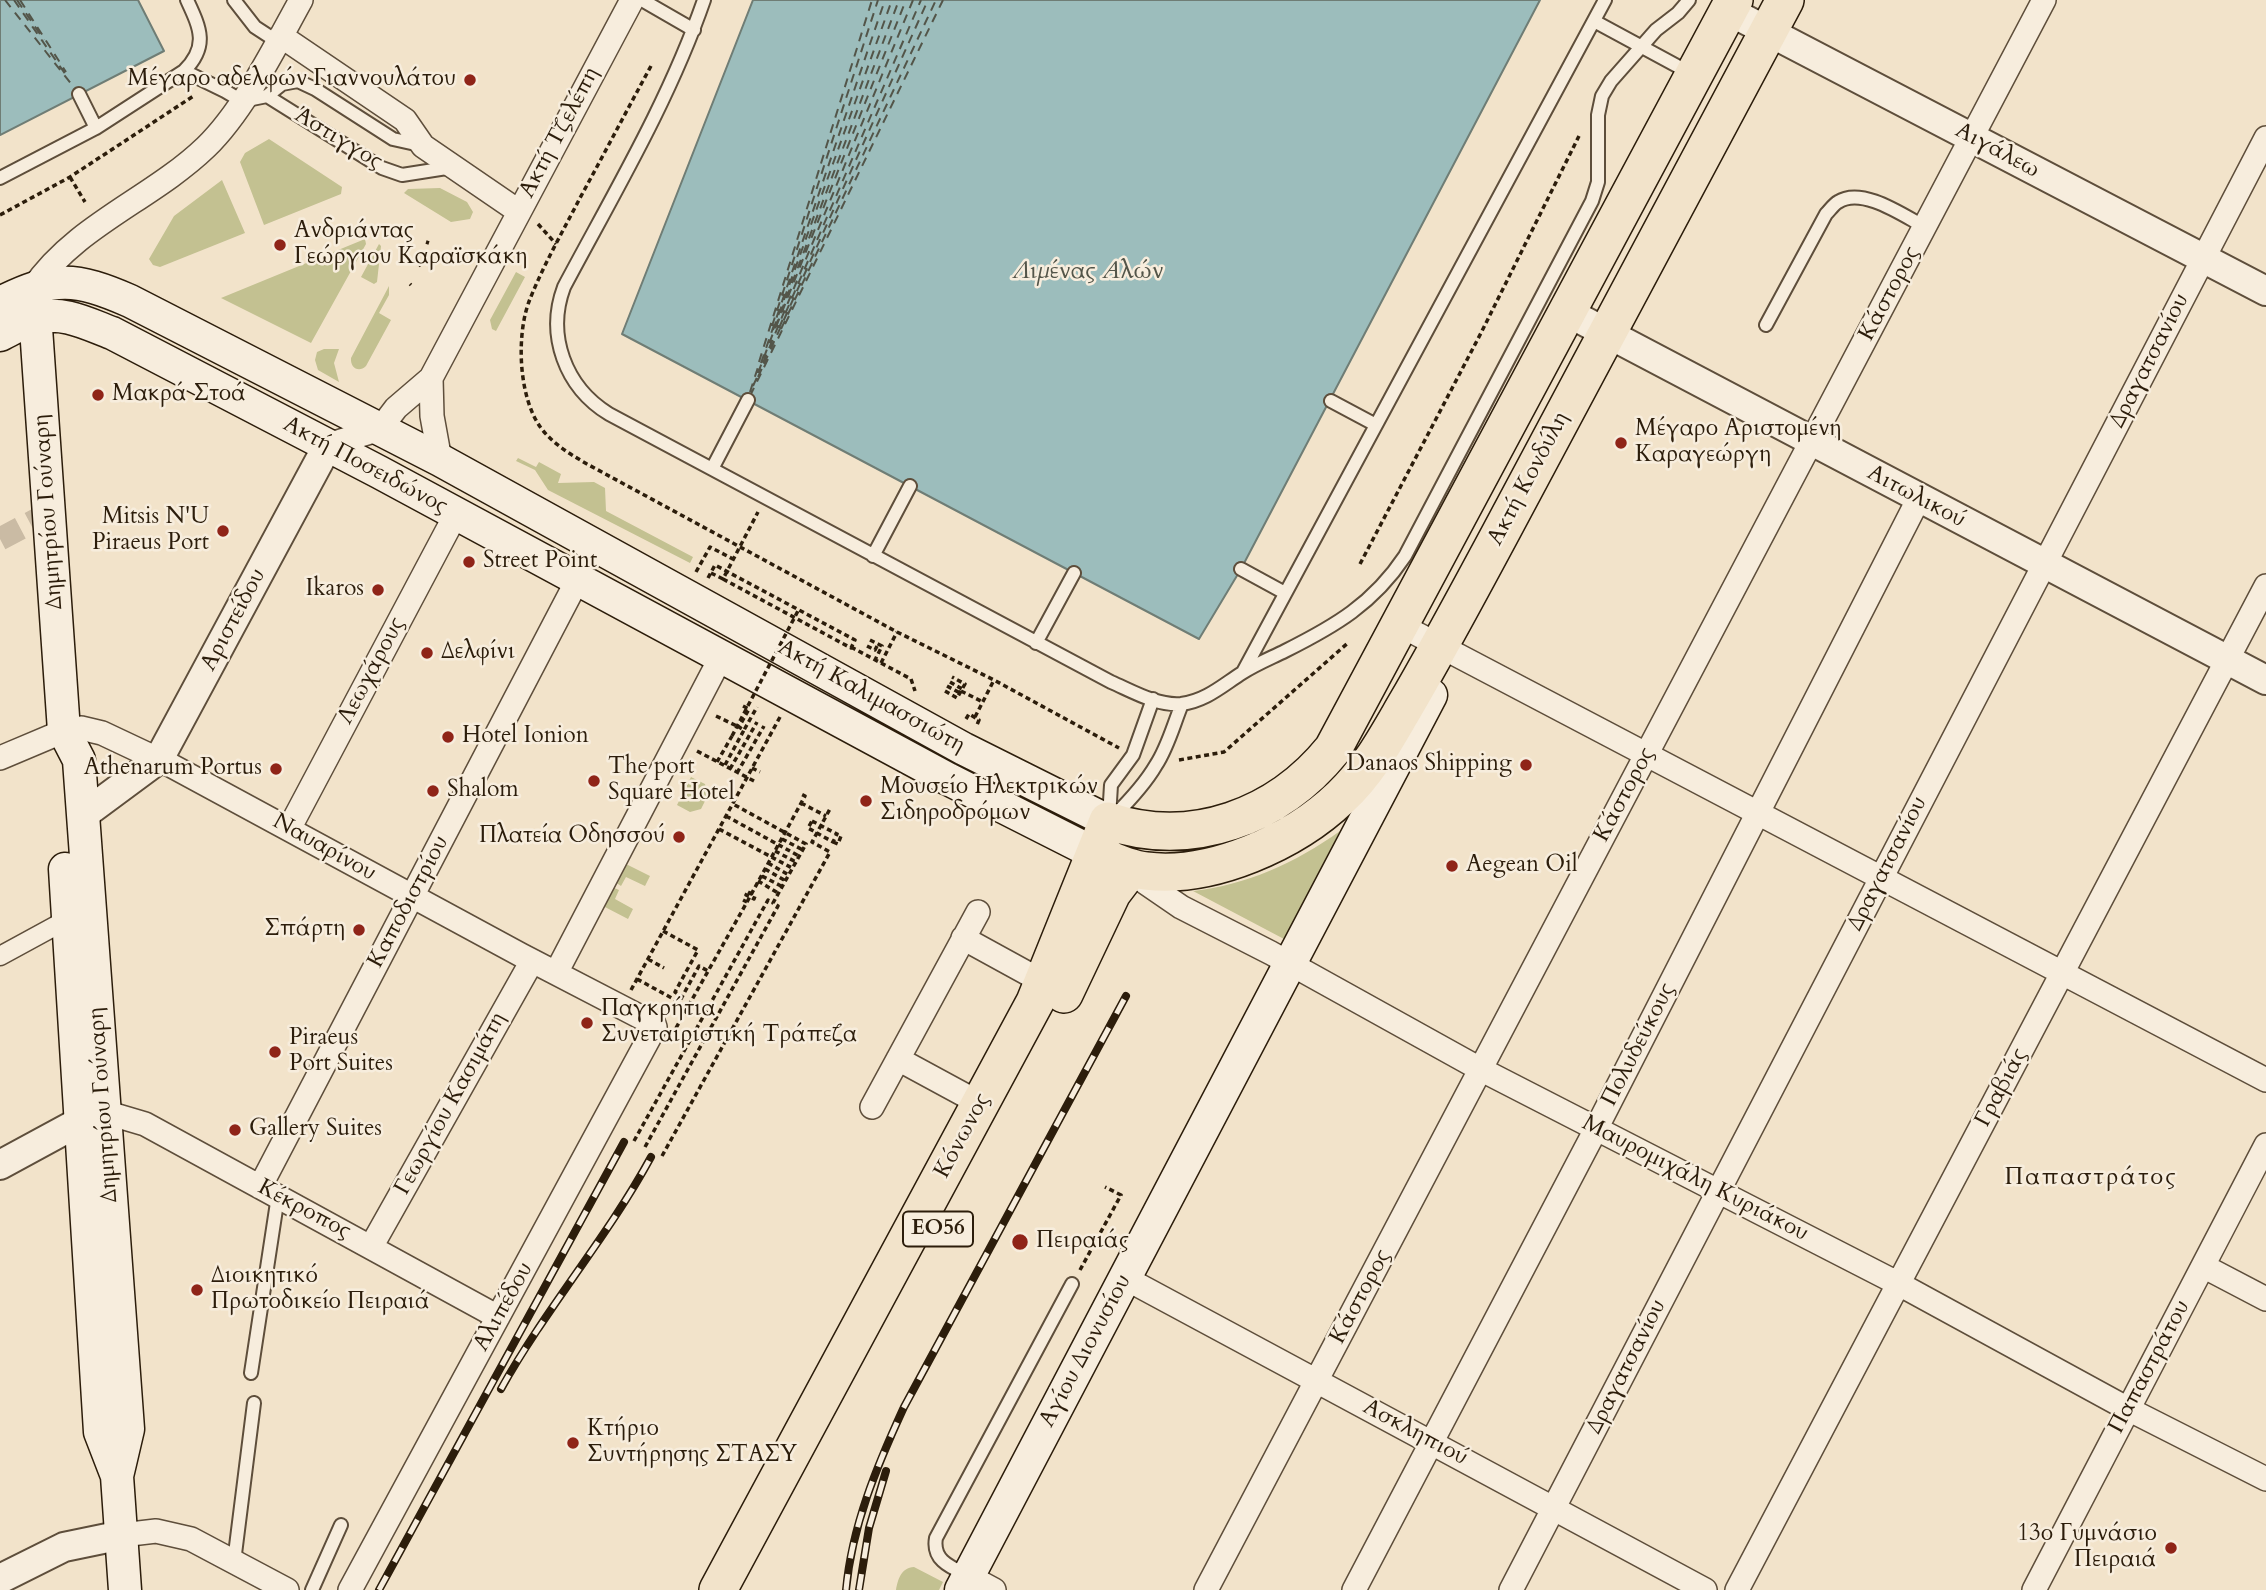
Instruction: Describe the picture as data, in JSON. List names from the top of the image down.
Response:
{
  "streets": {
    "main road": [
      "Ακτή Ποσειδώνος",
      "Ακτή Κονδύλη",
      "Δημητρίου Γούναρη",
      "Ακτή Καλιμασσιώτη",
      "Κόνωνος",
      "ΕΟ56",
      "Αγίου Διονυσίου"
    ],
    "street": [
      "Ακτή Τζελέπη",
      "Άστιγγος",
      "Αιγάλεω",
      "Κάστορος",
      "Δραγατσανίου",
      "Αιτωλικού",
      "Αριστείδου",
      "Λεωχάρους",
      "Ναυαρίνου",
      "Καποδιστρίου",
      "Πολυδεύκους",
      "Γραβιάς",
      "Γεωργίου Κασιμάτη",
      "Μαυρομιχάλη Κυριάκου",
      "Κέκροπος",
      "Αλιπέδου",
      "Παπαστράτου",
      "Ασκληπιού"
    ]
  },
  "crossings": [
    ["Ακτή Τζελέπη", "Άστιγγος"],
    ["Ακτή Τζελέπη", "Ακτή Ποσειδώνος"],
    ["Αιγάλεω", "Κάστορος"],
    ["Αιγάλεω", "Δραγατσανίου"],
    ["Αιγάλεω", "Ακτή Κονδύλη"],
    ["Κάστορος", "Αιτωλικού"],
    ["Κάστορος", "Μαυρομιχάλη Κυριάκου"],
    ["Κάστορος", "Ασκληπιού"],
    ["Δραγατσανίου", "Αιτωλικού"],
    ["Δραγατσανίου", "Μαυρομιχάλη Κυριάκου"],
    ["Δραγατσανίου", "Ασκληπιού"],
    ["Ακτή Ποσειδώνος", "Δημητρίου Γούναρη"],
    ["Ακτή Ποσειδώνος", "Αριστείδου"],
    ["Ακτή Ποσειδώνος", "Λεωχάρους"],
    ["Ακτή Ποσειδώνος", "Ακτή Καλιμασσιώτη"],
    ["Ακτή Ποσειδώνος", "Καποδιστρίου"],
    ["Ακτή Κονδύλη", "Αιτωλικού"],
    ["Ακτή Κονδύλη", "Ακτή Καλιμασσιώτη"],
    ["Ακτή Κονδύλη", "Μαυρομιχάλη Κυριάκου"],
    ["Ακτή Κονδύλη", "Αγίου Διονυσίου"],
    ["Αιτωλικού", "Πολυδεύκους"],
    ["Αιτωλικού", "Γραβιάς"],
    ["Δημητρίου Γούναρη", "Αριστείδου"],
    ["Δημητρίου Γούναρη", "Ναυαρίνου"],
    ["Δημητρίου Γούναρη", "Κέκροπος"],
    ["Αριστείδου", "Ναυαρίνου"],
    ["Λεωχάρους", "Ναυαρίνου"],
    ["Ακτή Καλιμασσιώτη", "Κόνωνος"],
    ["Ακτή Καλιμασσιώτη", "Μαυρομιχάλη Κυριάκου"],
    ["Ναυαρίνου", "Καποδιστρίου"],
    ["Ναυαρίνου", "Γεωργίου Κασιμάτη"],
    ["Ναυαρίνου", "Αλιπέδου"],
    ["Καποδιστρίου", "Κέκροπος"],
    ["Πολυδεύκους", "Μαυρομιχάλη Κυριάκου"],
    ["Πολυδεύκους", "Ασκληπιού"],
    ["Γραβιάς", "Μαυρομιχάλη Κυριάκου"],
    ["Γεωργίου Κασιμάτη", "Κέκροπος"],
    ["Κόνωνος", "Μαυρομιχάλη Κυριάκου"],
    ["Μαυρομιχάλη Κυριάκου", "Αγίου Διονυσίου"],
    ["Μαυρομιχάλη Κυριάκου", "Παπαστράτου"],
    ["Κέκροπος", "Αλιπέδου"],
    ["Αγίου Διονυσίου", "Ασκληπιού"]
  ],
  "districts": ["Παπαστράτος"],
  "water": ["Λιμένας Αλών"],
  "places": [
    "Μέγαρο αδελφών Γιαννουλάτου",
    "Ανδριάντας Γεώργιου Καραϊσκάκη",
    "Μακρά Στοά",
    "Μέγαρο Αριστομένη Καραγεώργη",
    "Mitsis N'U Piraeus Port",
    "Street Point",
    "Ikaros",
    "Δελφίνι",
    "Hotel Ionion",
    "Danaos Shipping",
    "Athenarum Portus",
    "The port Square Hotel",
    "Shalom",
    "Μουσείο Ηλεκτρικών Σιδηροδρόμων",
    "Πλατεία Οδησσού",
    "Aegean Oil",
    "Σπάρτη",
    "Παγκρήτια Συνεταιριστική Τράπεζα",
    "Piraeus Port Suites",
    "Gallery Suites",
    "Πειραιάς",
    "Διοικητικό Πρωτοδικείο Πειραιά",
    "Κτήριο Συντήρησης ΣΤΑΣΥ",
    "13ο Γυμνάσιο Πειραιά"
  ]
}
